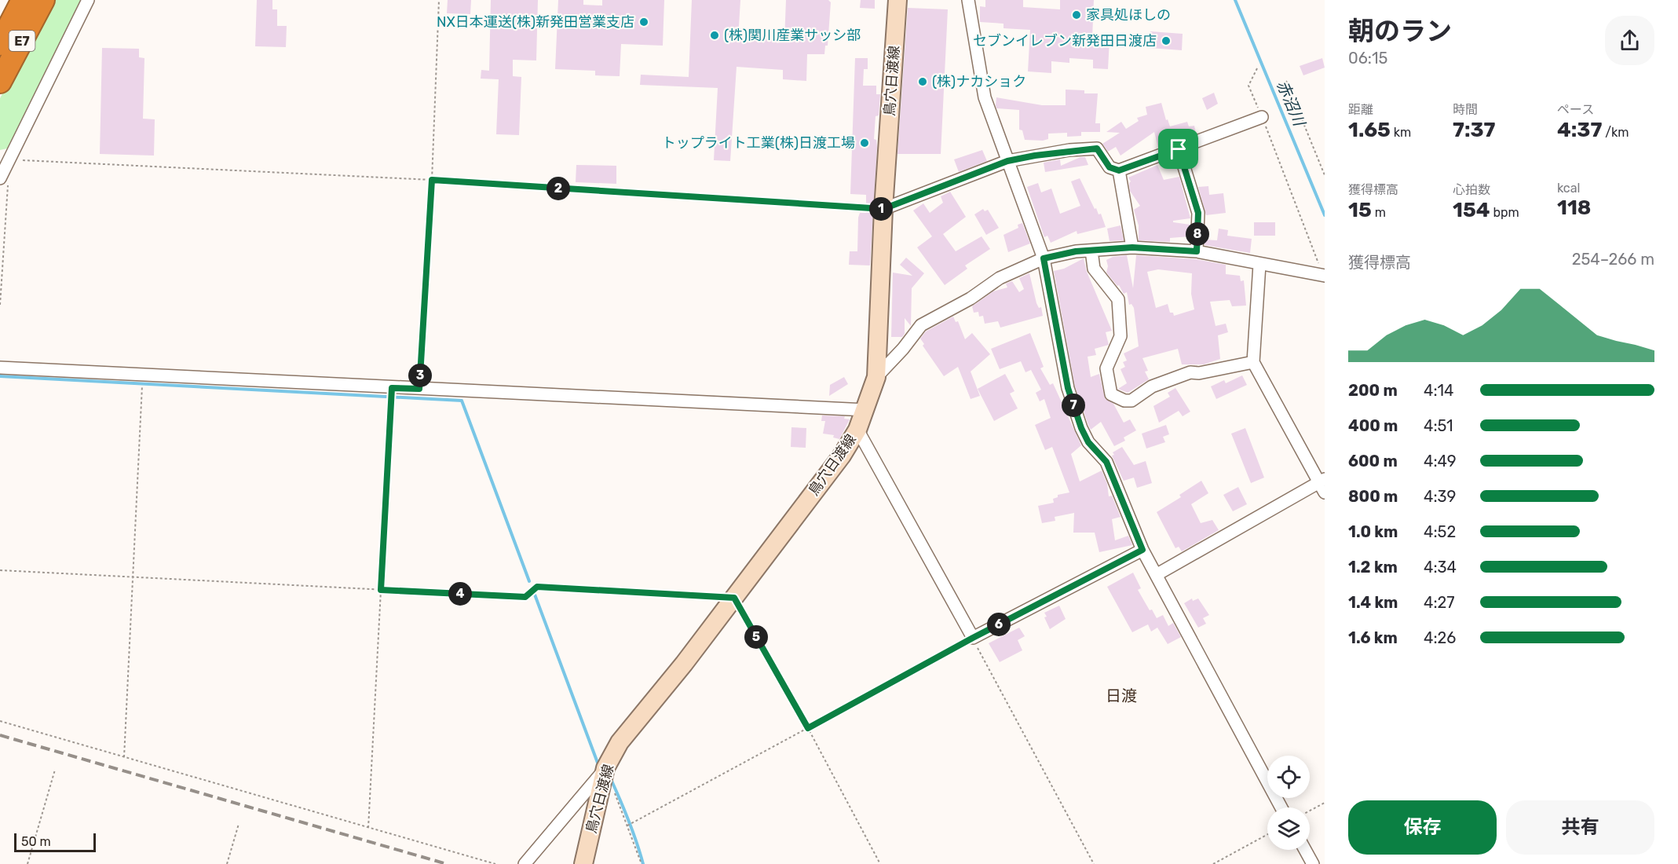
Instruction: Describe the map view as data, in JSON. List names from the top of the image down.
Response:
{
  "streets": {
    "highway": ["E7"],
    "main road": ["鳥穴日渡線"]
  },
  "districts": ["日渡"],
  "water": ["赤沼川"],
  "places": [
    "家具処ほしの",
    "NX日本運送(株)新発田営業支店",
    "(株)関川産業サッシ部",
    "セブンイレブン新発田日渡店",
    "(株)ナカショク",
    "トップライト工業(株)日渡工場"
  ],
  "scale_bar": "50 m",
  "page": {
    "heading": ["朝のラン", "06:15"],
    "stats": [
      ["距離", "1.65 km"],
      ["時間", "7:37"],
      ["ペース", "4:37 /km"],
      ["獲得標高", "15 m"],
      ["心拍数", "154 bpm"],
      ["kcal", "118"]
    ],
    "pins": [
      "2",
      "1",
      "8",
      "3",
      "7",
      "4",
      "6",
      "5"
    ],
    "chart": ["獲得標高", "254–266 m"],
    "list": [
      {
        "name": "200 m",
        "note": "4:14"
      },
      {
        "name": "400 m",
        "note": "4:51"
      },
      {
        "name": "600 m",
        "note": "4:49"
      },
      {
        "name": "800 m",
        "note": "4:39"
      },
      {
        "name": "1.0 km",
        "note": "4:52"
      },
      {
        "name": "1.2 km",
        "note": "4:34"
      },
      {
        "name": "1.4 km",
        "note": "4:27"
      },
      {
        "name": "1.6 km",
        "note": "4:26"
      }
    ],
    "buttons": ["保存", "共有"],
    "scale": "50 m"
  }
}
